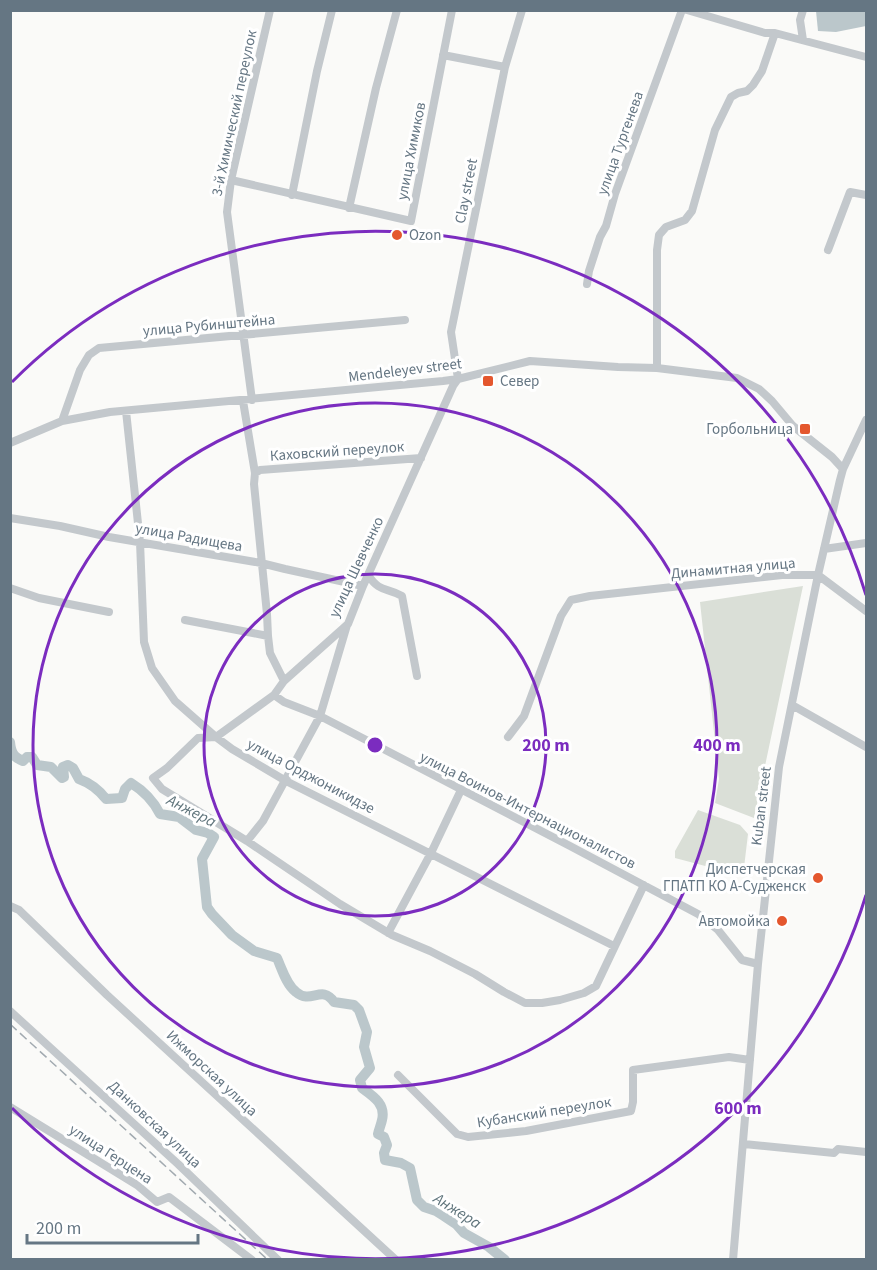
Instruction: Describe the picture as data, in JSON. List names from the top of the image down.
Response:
{
  "streets": {
    "street": [
      "3-й Химический переулок",
      "улица Тургенева",
      "улица Химиков",
      "Clay street",
      "улица Рубинштейна",
      "Mendeleyev street",
      "Каховский переулок",
      "улица Радищева",
      "улица Шевченко",
      "Динамитная улица",
      "улица Орджоникидзе",
      "Kuban street",
      "улица Воинов-Интернационалистов",
      "Ижморская улица",
      "Кубанский переулок",
      "Данковская улица",
      "улица Герцена"
    ]
  },
  "crossings": [
    ["3-й Химический переулок", "улица Химиков"],
    ["3-й Химический переулок", "улица Рубинштейна"],
    ["3-й Химический переулок", "Mendeleyev street"],
    ["Clay street", "Mendeleyev street"],
    ["Clay street", "улица Шевченко"],
    ["улица Рубинштейна", "Mendeleyev street"],
    ["Mendeleyev street", "улица Шевченко"],
    ["Mendeleyev street", "улица Орджоникидзе"],
    ["Mendeleyev street", "Kuban street"],
    ["Каховский переулок", "улица Шевченко"],
    ["улица Радищева", "улица Шевченко"],
    ["улица Радищева", "улица Орджоникидзе"],
    ["улица Шевченко", "улица Орджоникидзе"],
    ["улица Шевченко", "улица Воинов-Интернационалистов"],
    ["Динамитная улица", "Kuban street"],
    ["Kuban street", "улица Воинов-Интернационалистов"],
    ["Kuban street", "Кубанский переулок"]
  ],
  "water": ["Анжера"],
  "places": {
    "other": ["Ozon", "Диспетчерская ГПАТП КО А-Судженск", "Автомойка"],
    "transit": ["Север", "Горбольница"]
  },
  "scale_bar": "200 m",
  "rings": ["200 m", "400 m", "600 m"]
}
